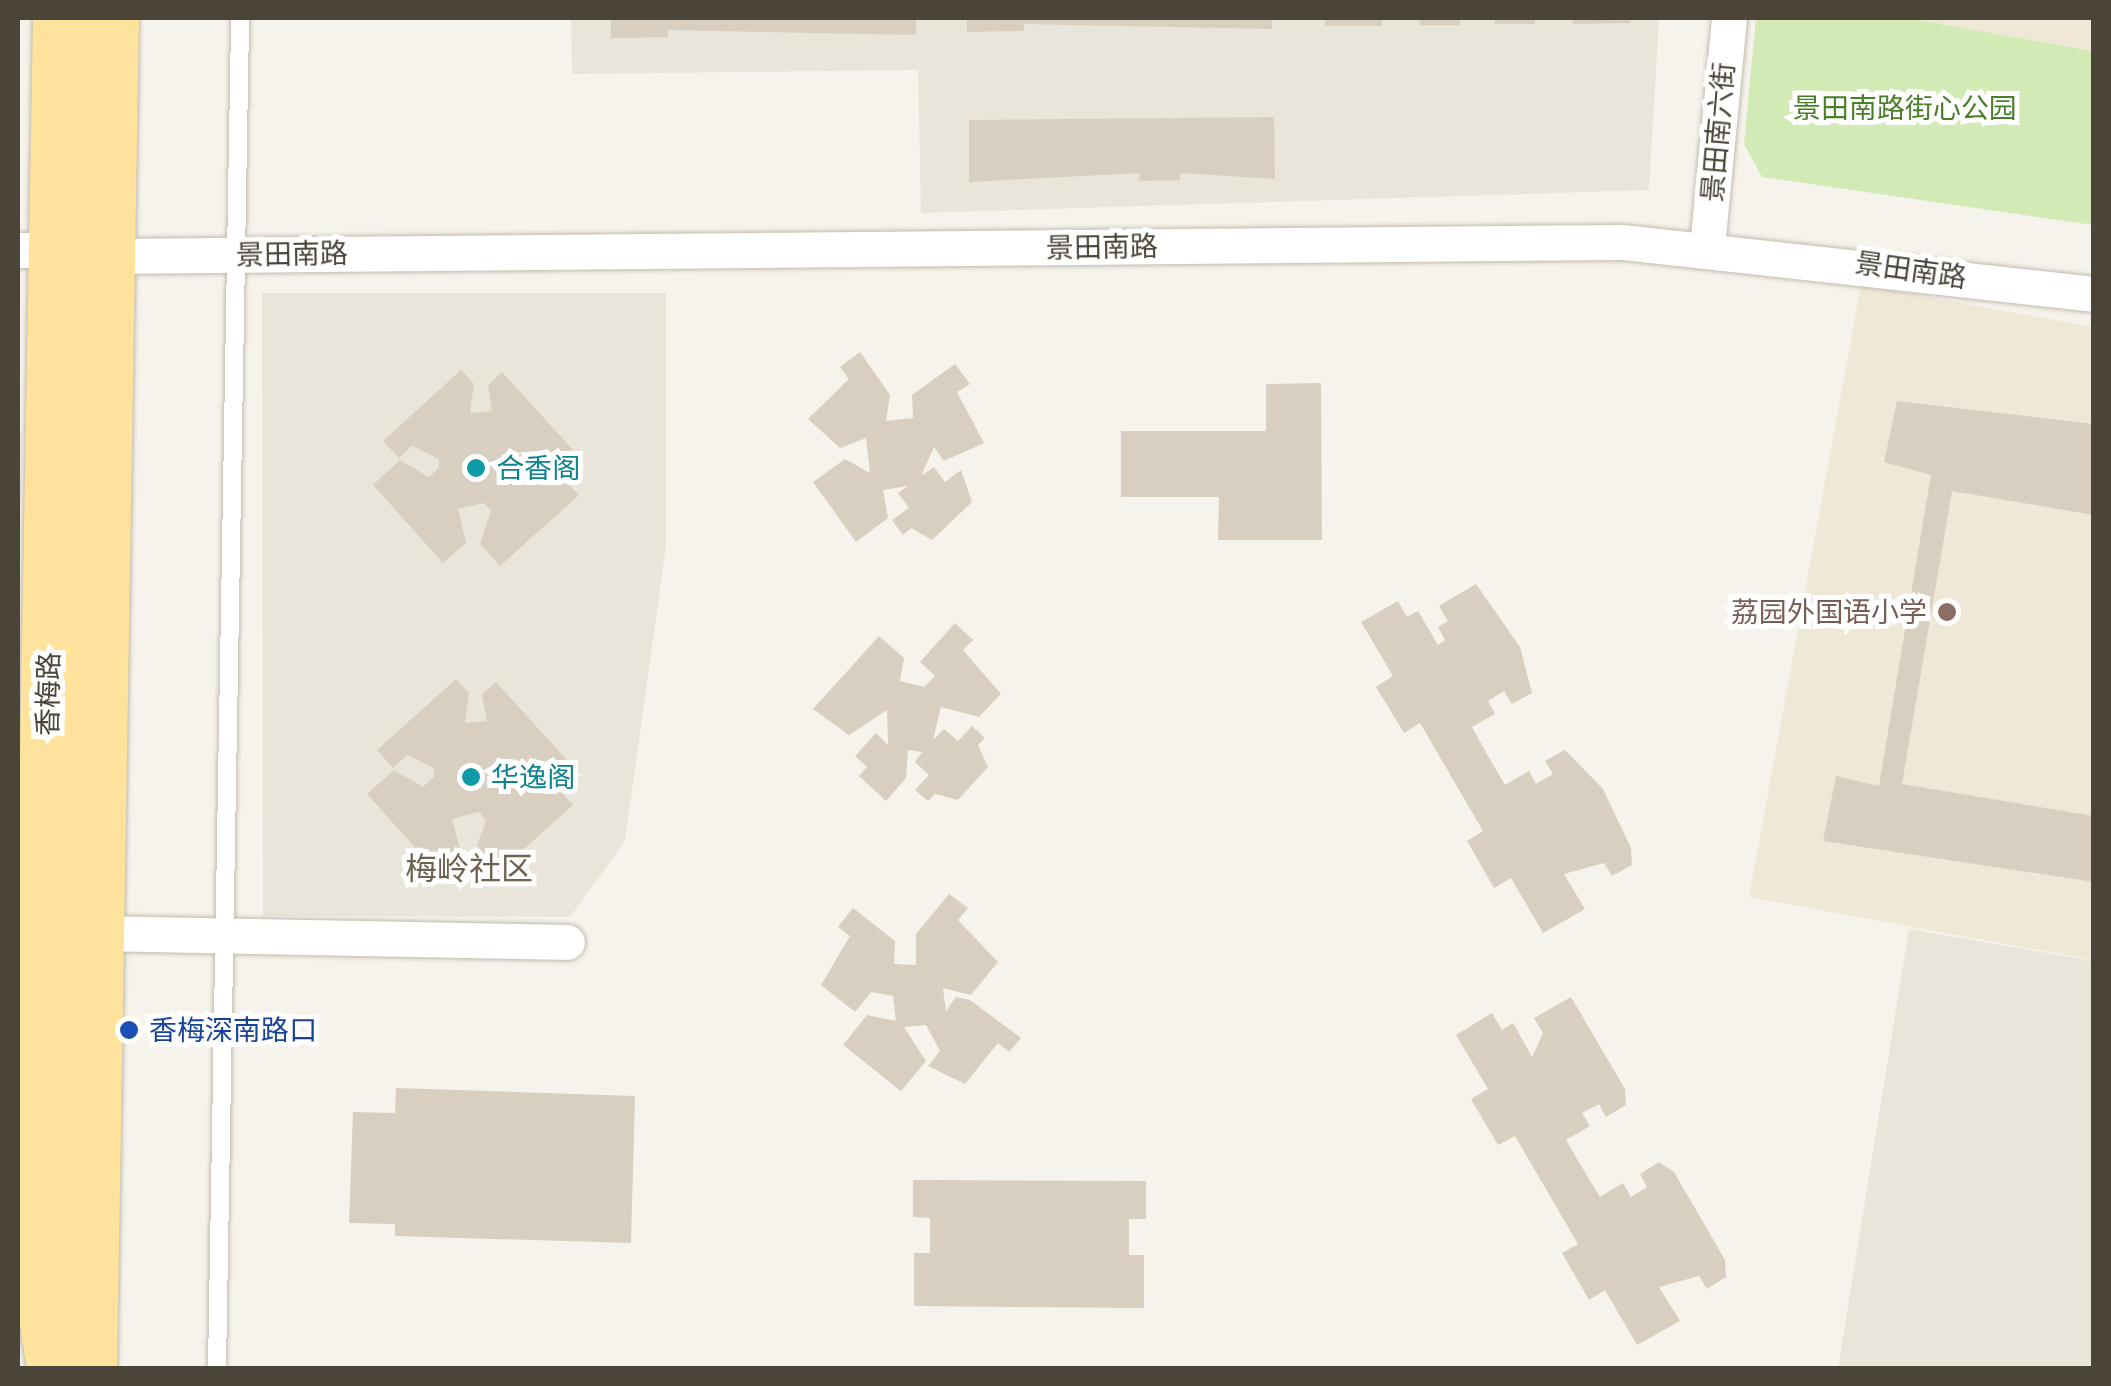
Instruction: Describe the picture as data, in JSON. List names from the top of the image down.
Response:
{
  "streets": {
    "main road": ["香梅路"],
    "street": ["景田南六街", "景田南路"]
  },
  "crossings": [
    ["景田南六街", "景田南路"],
    ["景田南路", "香梅路"]
  ],
  "districts": ["梅岭社区"],
  "parks": ["景田南路街心公园"],
  "places": [
    "合香阁",
    "荔园外国语小学",
    "华逸阁",
    "香梅深南路口"
  ]
}
